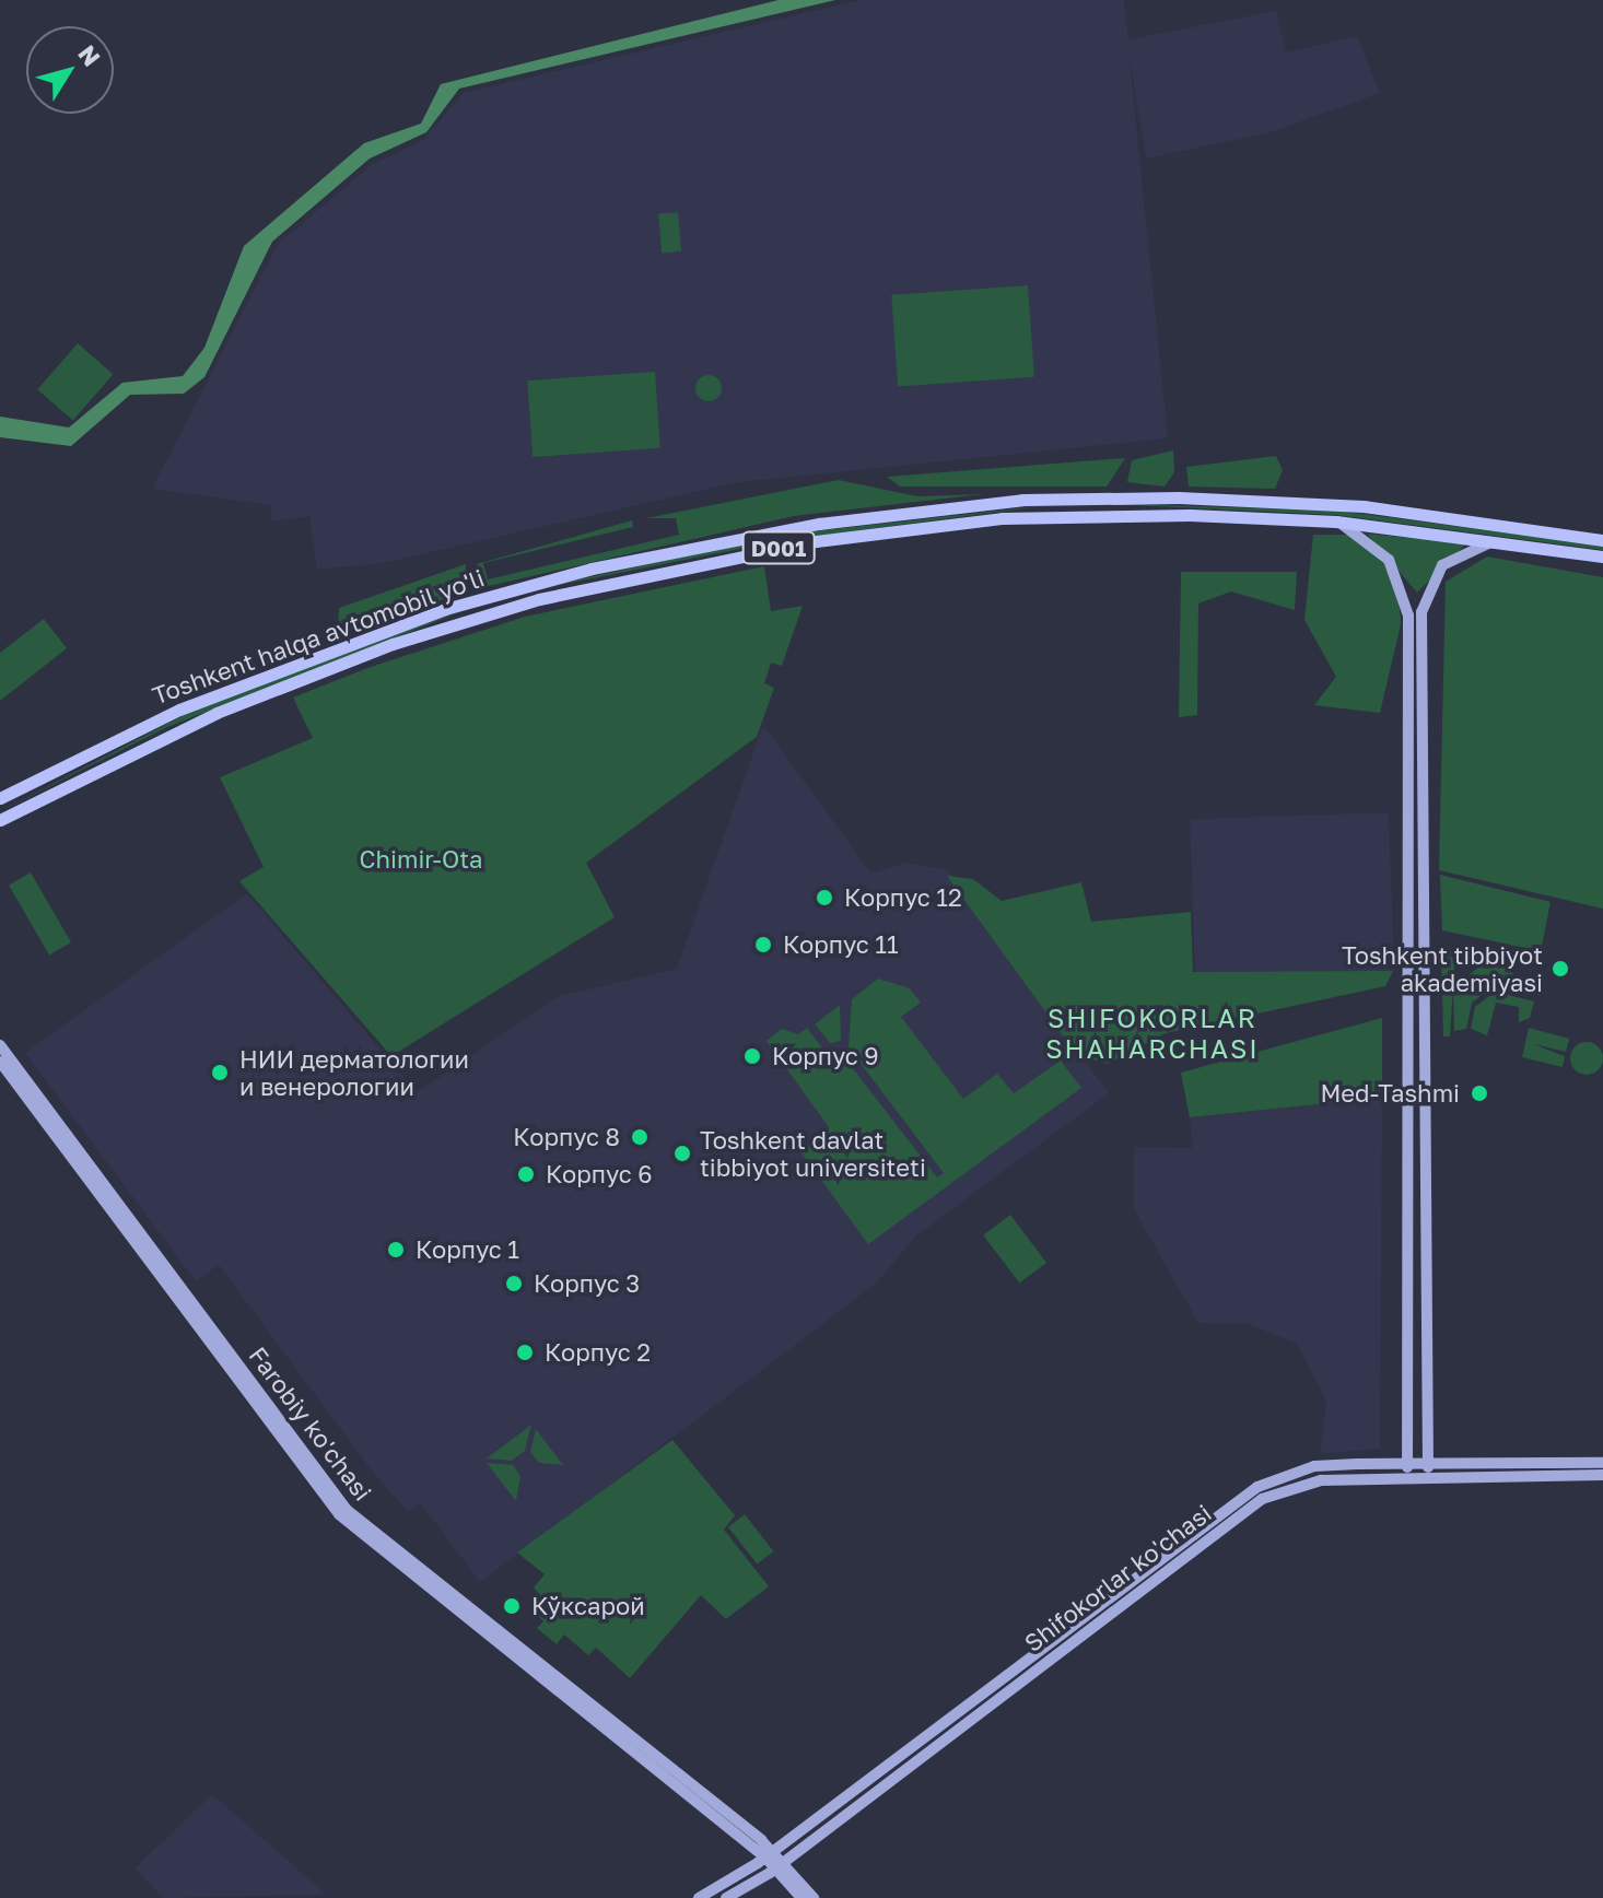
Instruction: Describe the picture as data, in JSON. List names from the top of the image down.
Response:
{
  "streets": {
    "highway": ["D001", "Toshkent halqa avtomobil yo'li"],
    "main road": ["Farobiy ko'chasi", "Shifokorlar ko'chasi"]
  },
  "crossings": [
    ["Farobiy ko'chasi", "Shifokorlar ko'chasi"]
  ],
  "districts": ["SHIFOKORLAR SHAHARCHASI"],
  "parks": ["Chimir-Ota"],
  "places": [
    "Корпус 12",
    "Корпус 11",
    "Toshkent tibbiyot akademiyasi",
    "Корпус 9",
    "НИИ дерматологии и венерологии",
    "Med-Tashmi",
    "Корпус 8",
    "Toshkent davlat tibbiyot universiteti",
    "Корпус 6",
    "Корпус 1",
    "Корпус 3",
    "Корпус 2",
    "Кўксарой"
  ],
  "north": "top right"
}
